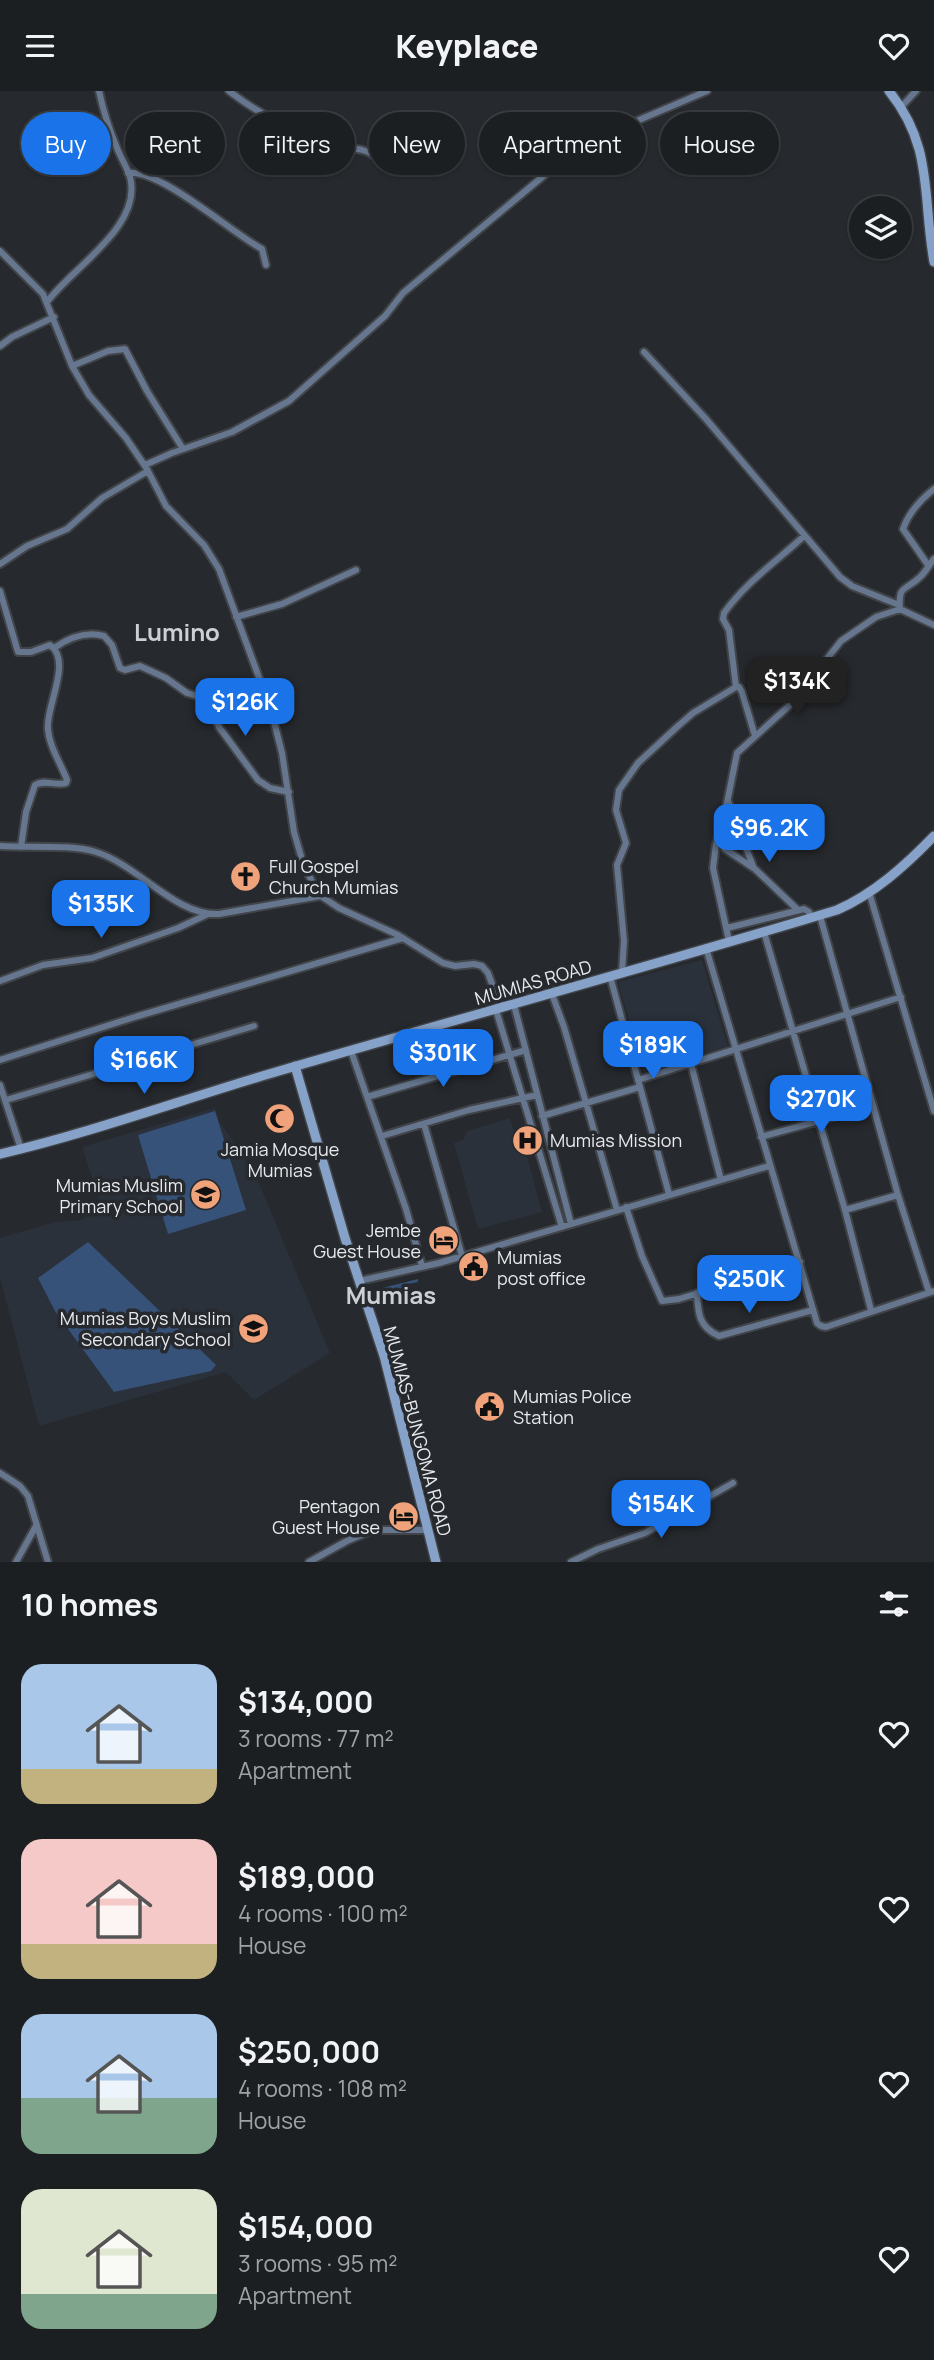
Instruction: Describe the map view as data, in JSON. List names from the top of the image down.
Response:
{
  "streets": {
    "street": ["MUMIAS ROAD", "MUMIAS-BUNGOMA ROAD"]
  },
  "crossings": [
    ["MUMIAS ROAD", "MUMIAS-BUNGOMA ROAD"]
  ],
  "districts": ["Lumino", "Mumias"],
  "places": {
    "church": ["Full Gospel Church Mumias"],
    "mosque": ["Jamia Mosque Mumias"],
    "hospital": ["Mumias Mission"],
    "school or university": ["Mumias Muslim Primary School", "Mumias Boys Muslim Secondary School"],
    "hotel": ["Jembe Guest House", "Pentagon Guest House"],
    "public building": ["Mumias post office", "Mumias Police Station"]
  },
  "page": {
    "header": "Keyplace",
    "chip": [
      "Buy",
      "Rent",
      "Filters",
      "New",
      "Apartment",
      "House"
    ],
    "price": [
      "$134K",
      "$126K",
      "$96.2K",
      "$135K",
      "$189K",
      "$301K",
      "$166K",
      "$270K",
      "$250K",
      "$154K"
    ],
    "heading": "10 homes",
    "list": [
      {
        "name": "$134,000",
        "note": "3 rooms · 77 m² · Apartment"
      },
      {
        "name": "$189,000",
        "note": "4 rooms · 100 m² · House"
      },
      {
        "name": "$250,000",
        "note": "4 rooms · 108 m² · House"
      },
      {
        "name": "$154,000",
        "note": "3 rooms · 95 m² · Apartment"
      }
    ]
  }
}
